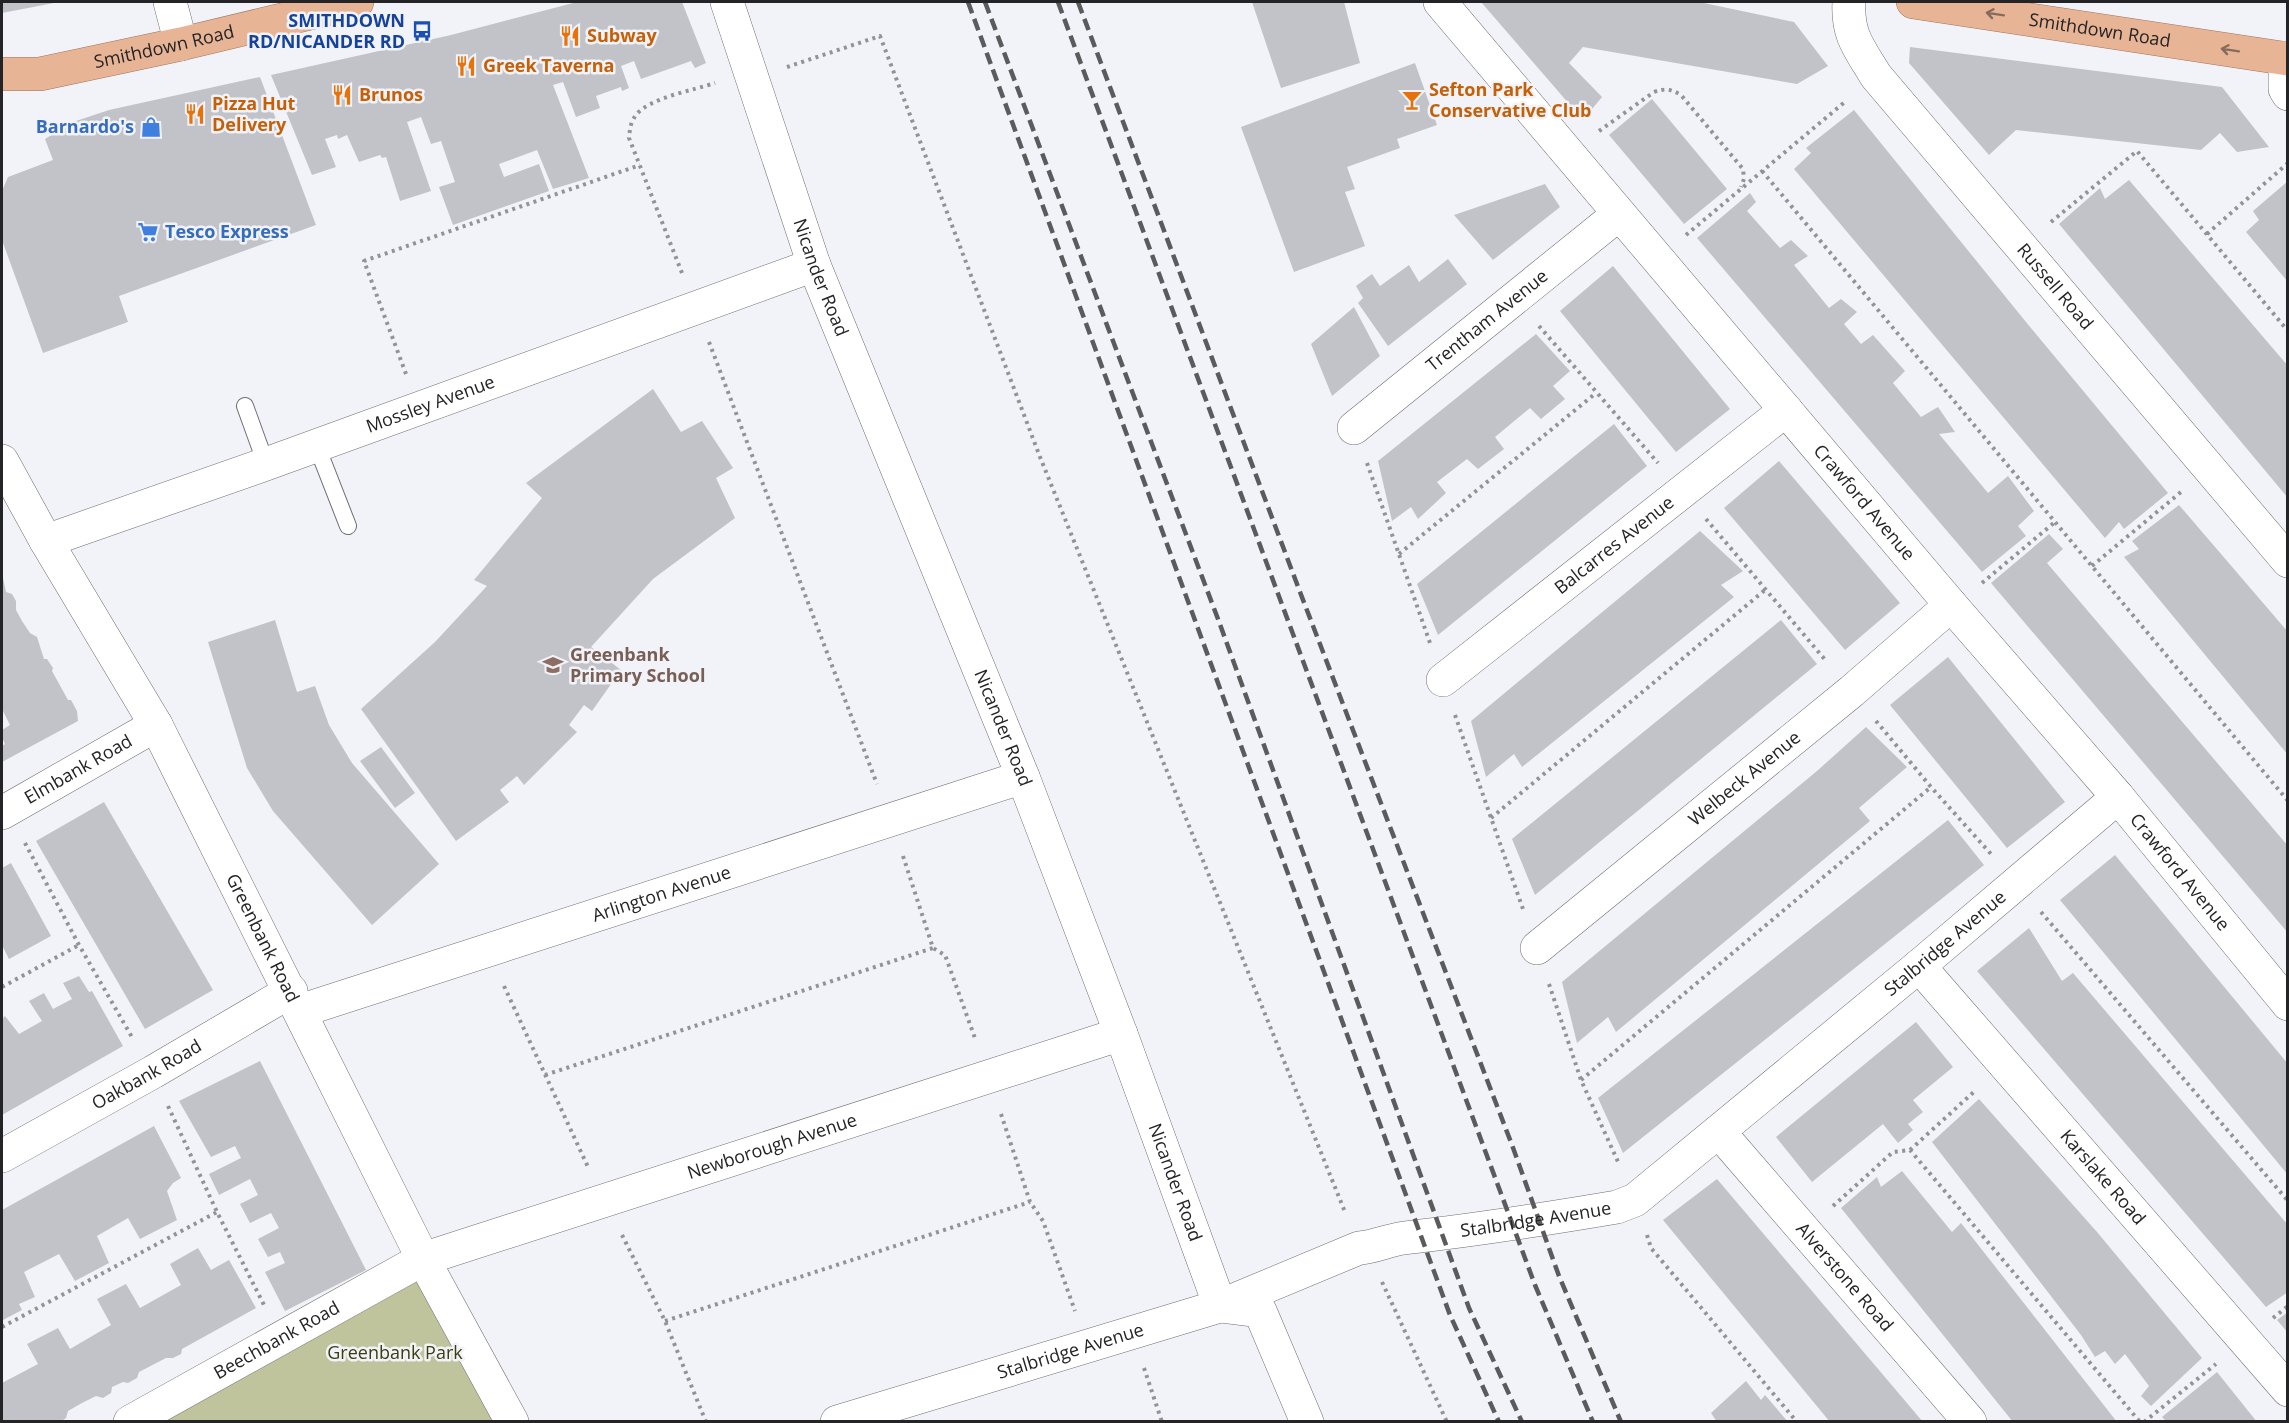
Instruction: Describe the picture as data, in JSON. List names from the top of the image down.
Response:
{
  "streets": {
    "highway": ["Smithdown Road"],
    "street": [
      "Nicander Road",
      "Russell Road",
      "Trentham Avenue",
      "Mossley Avenue",
      "Crawford Avenue",
      "Balcarres Avenue",
      "Elmbank Road",
      "Welbeck Avenue",
      "Arlington Avenue",
      "Greenbank Road",
      "Stalbridge Avenue",
      "Oakbank Road",
      "Newborough Avenue",
      "Karslake Road",
      "Alverstone Road",
      "Beechbank Road"
    ]
  },
  "crossings": [
    ["Nicander Road", "Mossley Avenue"],
    ["Nicander Road", "Arlington Avenue"],
    ["Nicander Road", "Stalbridge Avenue"],
    ["Nicander Road", "Newborough Avenue"],
    ["Trentham Avenue", "Crawford Avenue"],
    ["Mossley Avenue", "Greenbank Road"],
    ["Crawford Avenue", "Balcarres Avenue"],
    ["Crawford Avenue", "Welbeck Avenue"],
    ["Crawford Avenue", "Stalbridge Avenue"],
    ["Elmbank Road", "Greenbank Road"],
    ["Arlington Avenue", "Greenbank Road"],
    ["Arlington Avenue", "Oakbank Road"],
    ["Greenbank Road", "Oakbank Road"],
    ["Greenbank Road", "Newborough Avenue"],
    ["Greenbank Road", "Beechbank Road"],
    ["Stalbridge Avenue", "Karslake Road"],
    ["Stalbridge Avenue", "Alverstone Road"],
    ["Newborough Avenue", "Beechbank Road"]
  ],
  "one_way": ["Smithdown Road"],
  "parks": ["Greenbank Park"],
  "places": {
    "bus stop": ["SMITHDOWN RD/NICANDER RD"],
    "restaurant": [
      "Subway",
      "Greek Taverna",
      "Brunos",
      "Pizza Hut Delivery"
    ],
    "bar": ["Sefton Park Conservative Club"],
    "shop": ["Barnardo's"],
    "supermarket": ["Tesco Express"],
    "school or university": ["Greenbank Primary School"]
  }
}
